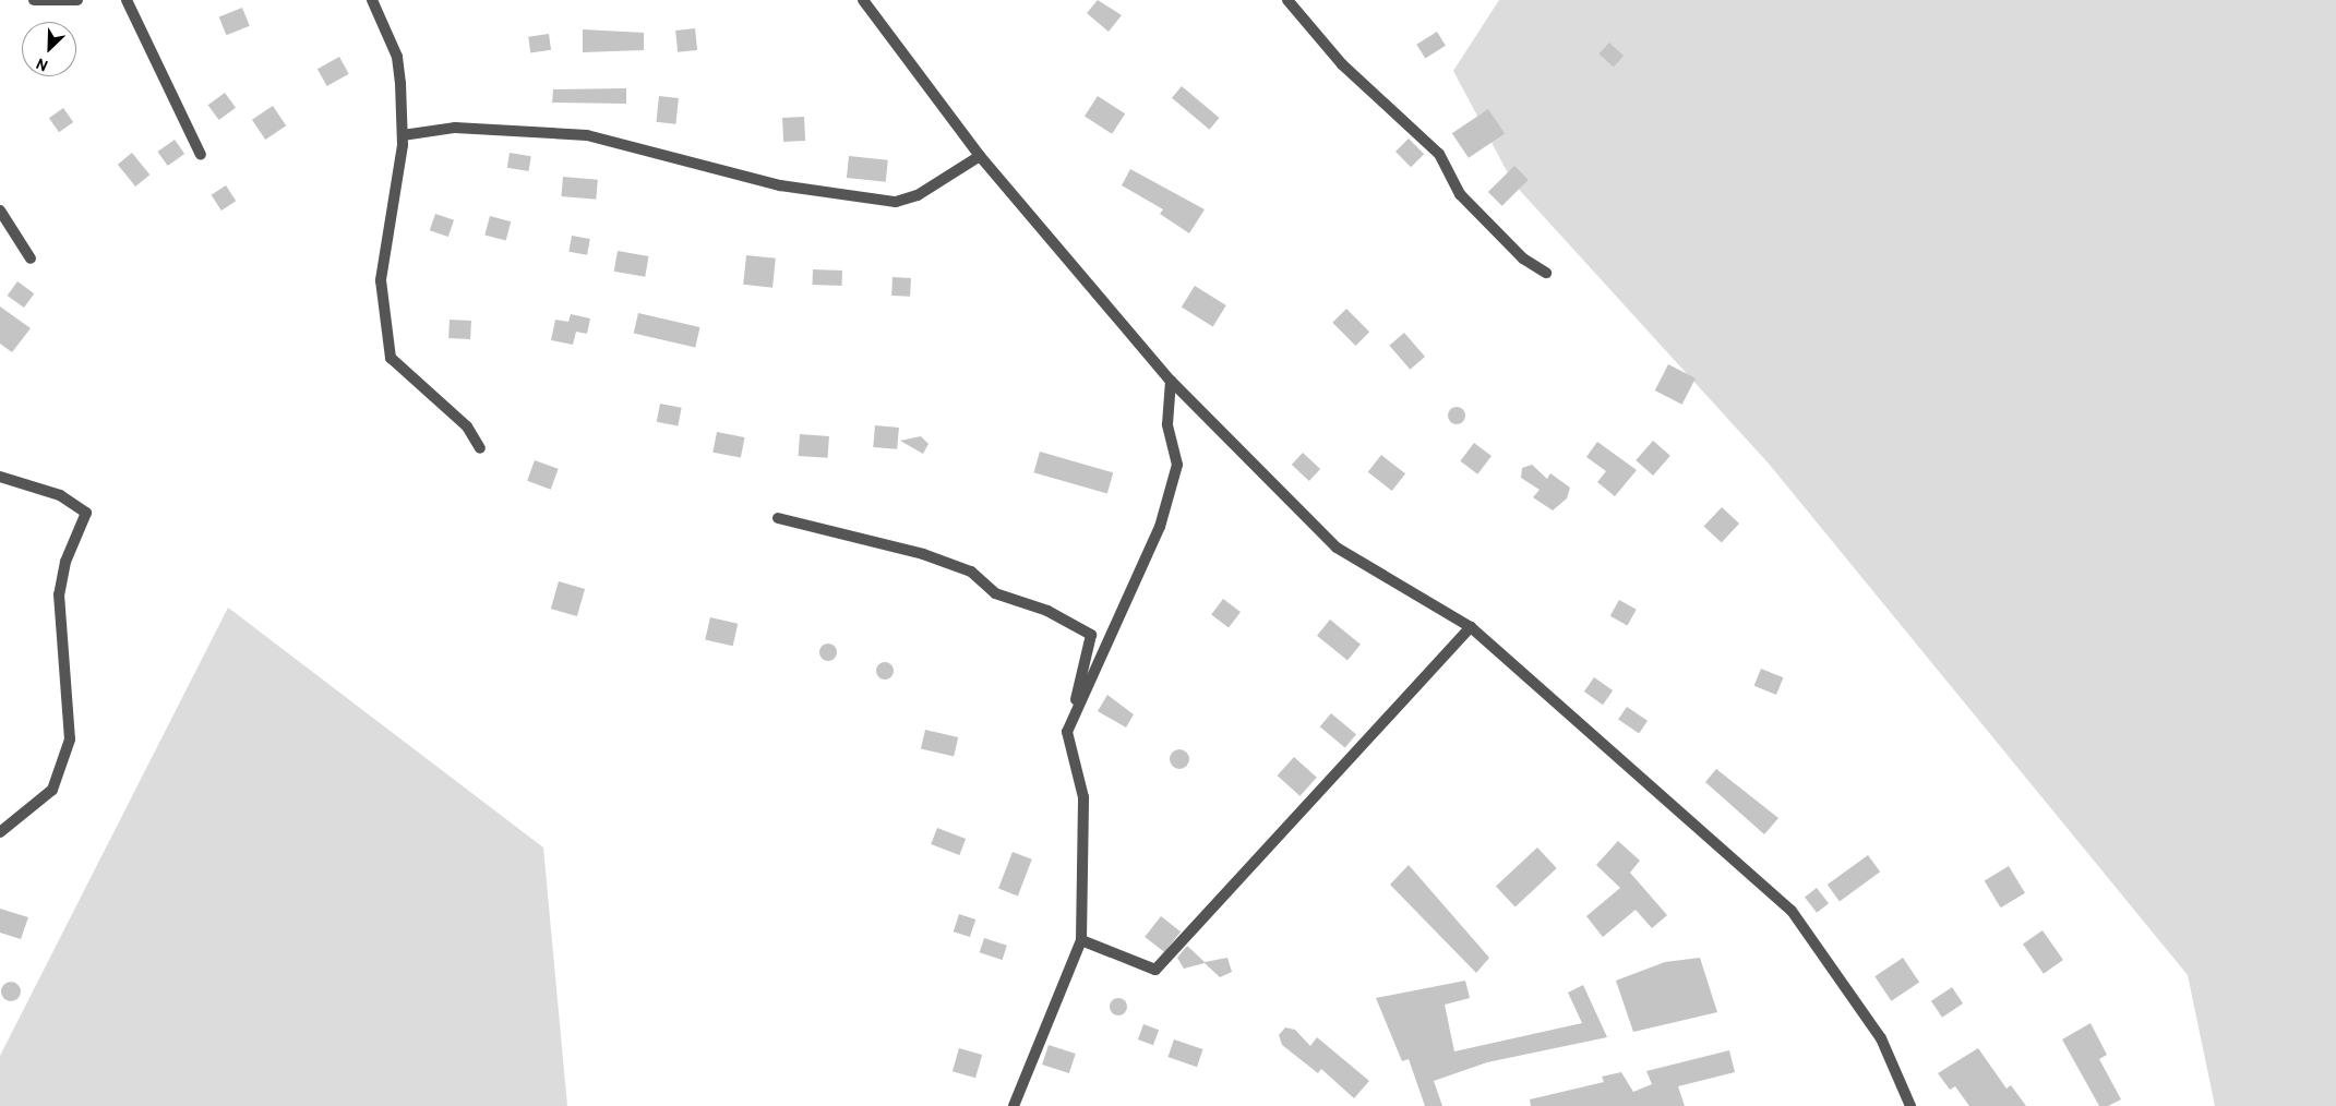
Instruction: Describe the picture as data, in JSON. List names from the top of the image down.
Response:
{
  "north": "bottom left"
}
